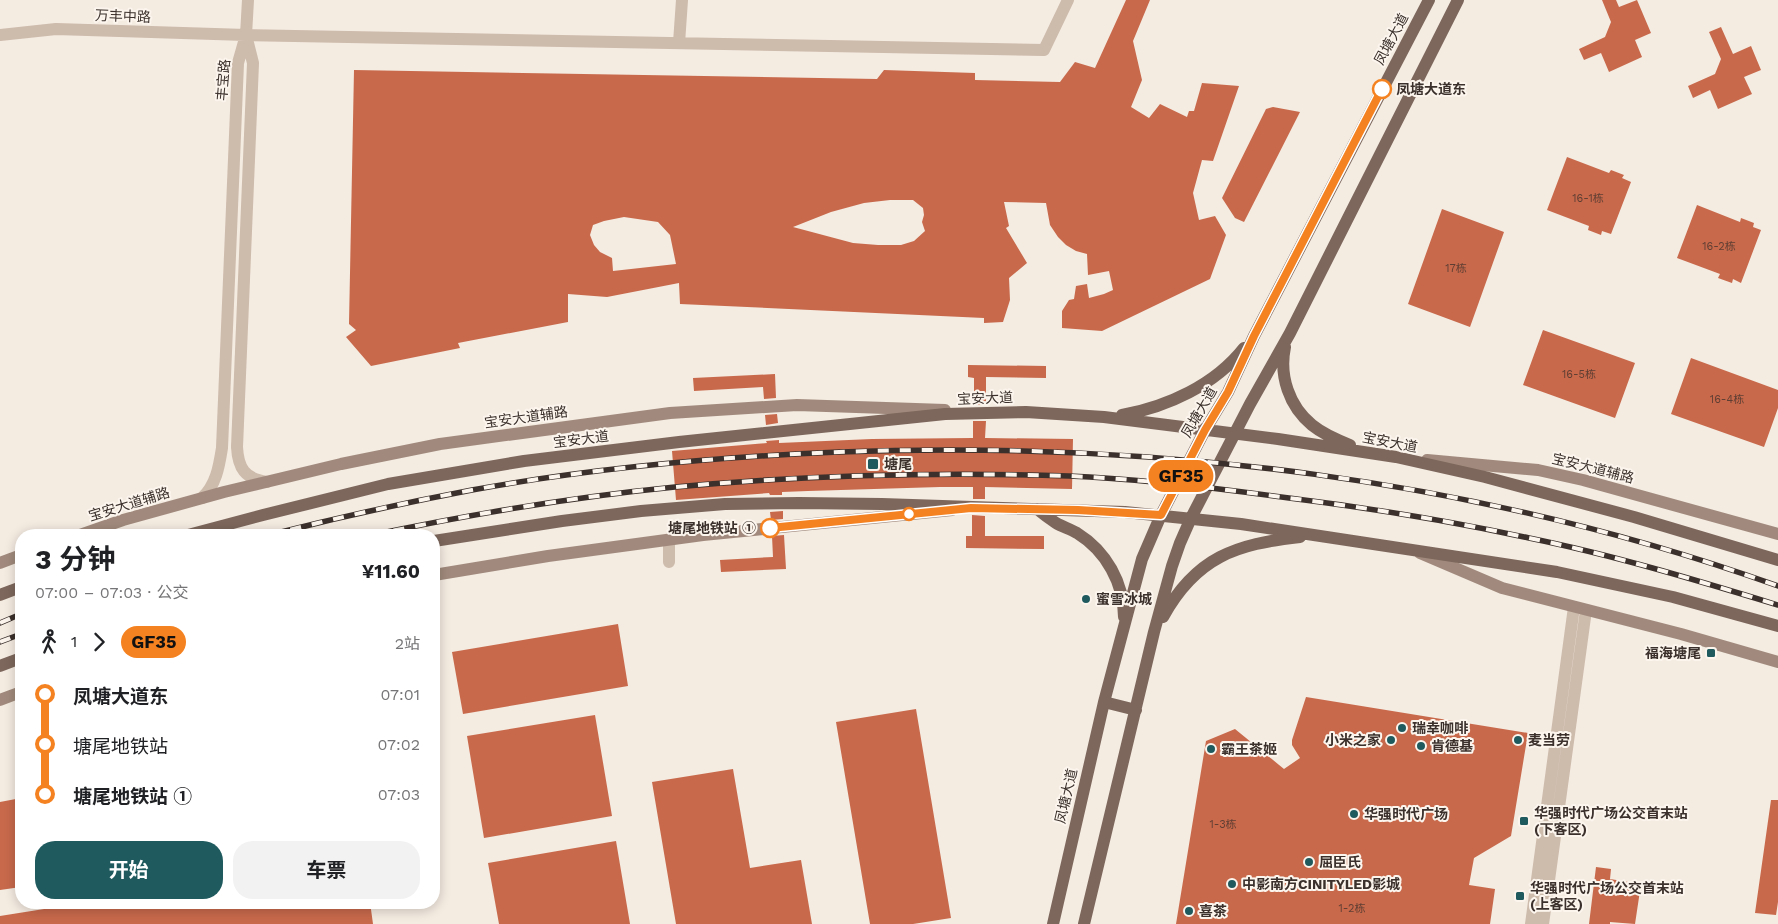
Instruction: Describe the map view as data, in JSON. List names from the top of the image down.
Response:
{
  "streets": {
    "main road": ["凤塘大道", "宝安大道", "宝安大道辅路"],
    "street": ["万丰中路", "丰宝路"]
  },
  "crossings": [
    ["万丰中路", "丰宝路"],
    ["凤塘大道", "宝安大道"],
    ["丰宝路", "宝安大道辅路"],
    ["宝安大道", "宝安大道辅路"]
  ],
  "places": {
    "other": [
      "凤塘大道东",
      "塘尾地铁站 ①",
      "蜜雪冰城",
      "瑞幸咖啡",
      "小米之家",
      "麦当劳",
      "肯德基",
      "霸王茶姬",
      "华强时代广场",
      "屈臣氏",
      "中影南方CINITYLED影城",
      "喜茶"
    ],
    "transit": [
      "塘尾",
      "福海塘尾",
      "华强时代广场公交首末站 (下客区)",
      "华强时代广场公交首末站 (上客区)"
    ]
  },
  "lines": ["bus line GF35"],
  "house_numbers": [
    "16-1栋",
    "16-2栋",
    "17栋",
    "16-5栋",
    "16-4栋",
    "1-3栋",
    "1-2栋"
  ],
  "page": {
    "on_map": "GF35",
    "heading": ["3 分钟", "07:00 – 07:03 · 公交", "¥11.60"],
    "legs": ["1", "GF35", "2站"],
    "list": [
      {
        "name": "凤塘大道东",
        "value": "07:01"
      },
      {
        "name": "塘尾地铁站",
        "value": "07:02"
      },
      {
        "name": "塘尾地铁站 ①",
        "value": "07:03"
      }
    ],
    "buttons": ["开始", "车票"]
  }
}
